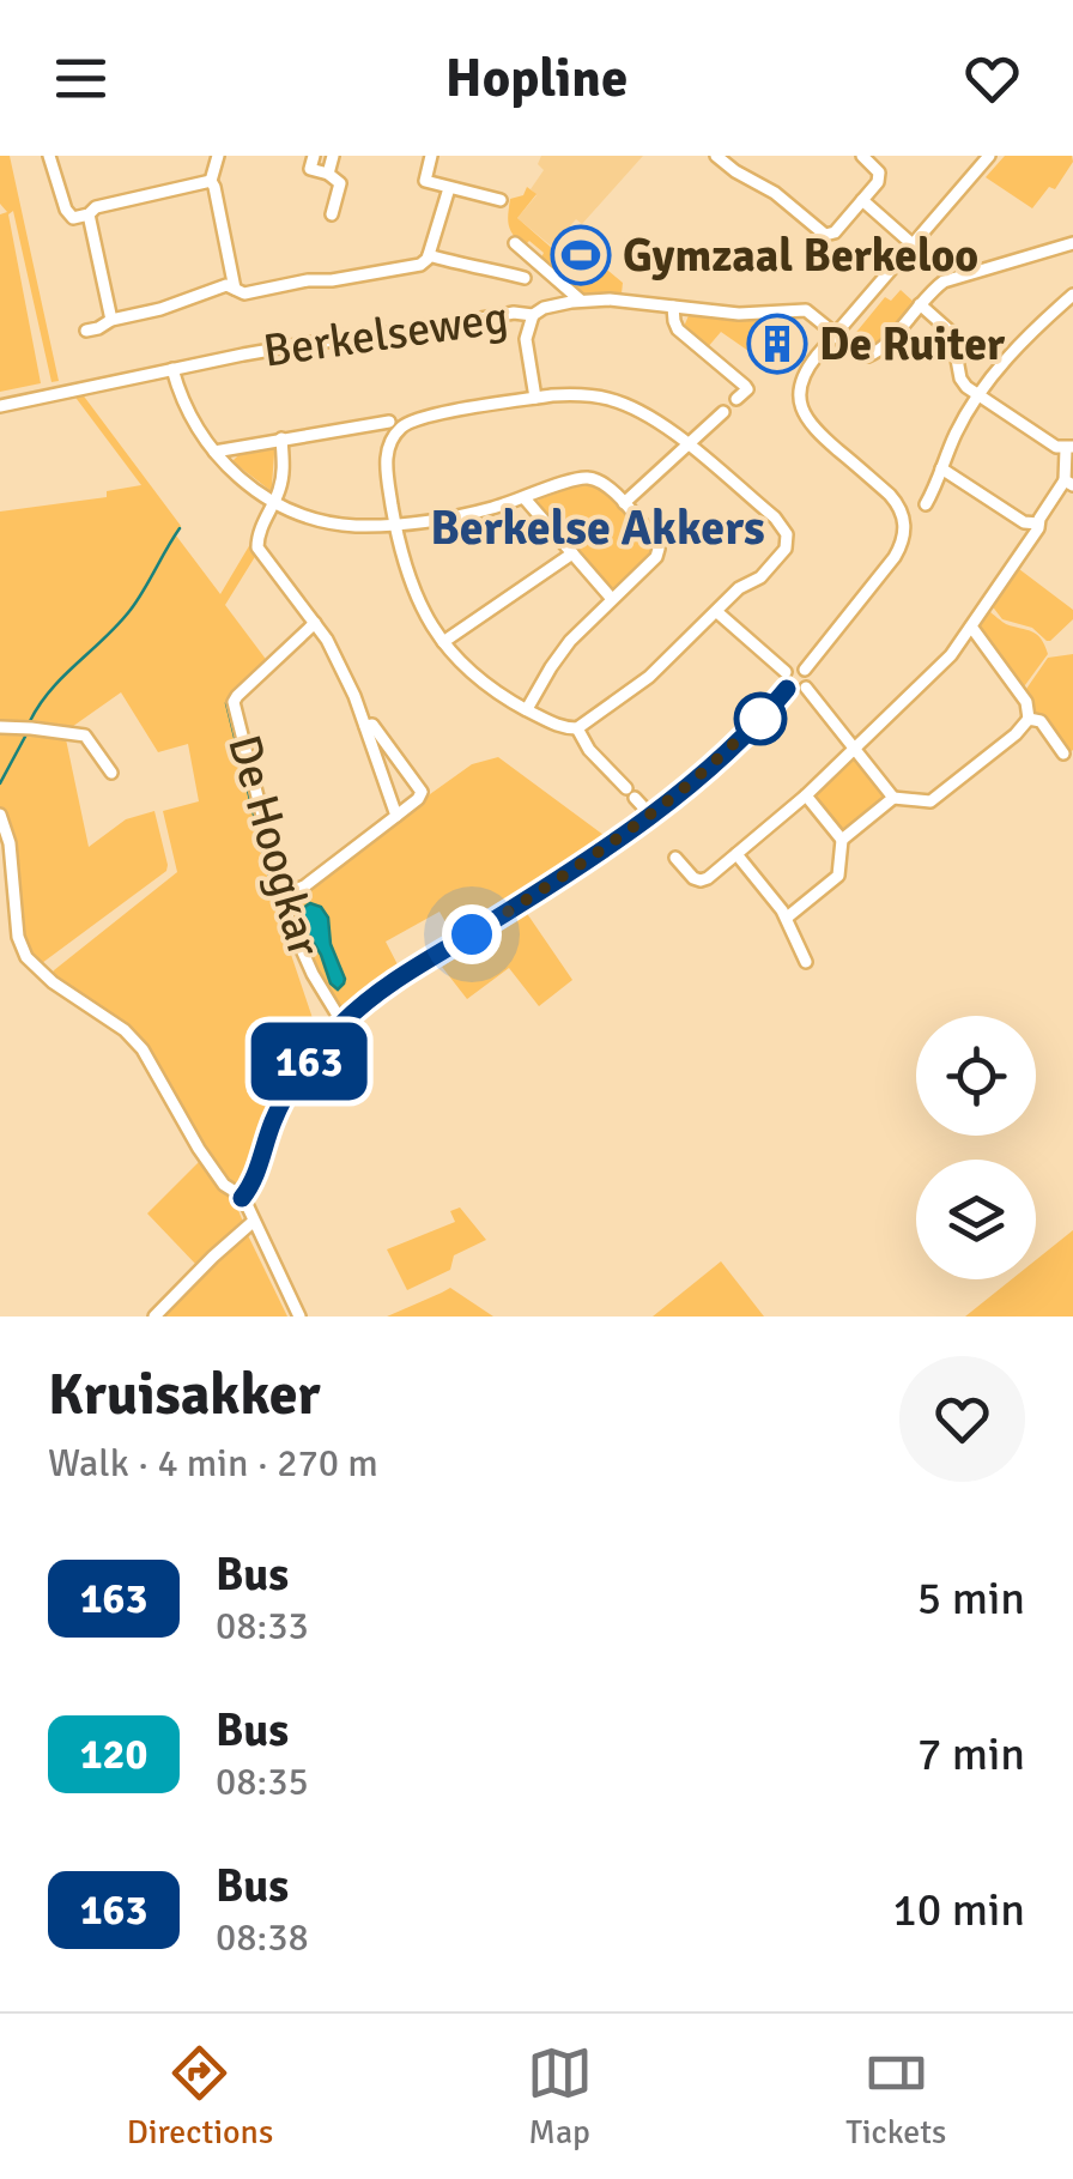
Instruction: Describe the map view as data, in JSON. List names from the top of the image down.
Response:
{
  "streets": {
    "street": ["Berkelseweg", "De Hoogkar"]
  },
  "districts": ["Berkelse Akkers"],
  "places": {
    "sports": ["Gymzaal Berkeloo"],
    "building": ["De Ruiter"]
  },
  "lines": ["bus line 163"],
  "page": {
    "header": "Hopline",
    "on_map": "163",
    "heading": ["Kruisakker", "Walk · 4 min · 270 m"],
    "list": [
      {
        "mark": "163",
        "name": "Bus",
        "note": "08:33",
        "value": "5 min"
      },
      {
        "mark": "120",
        "name": "Bus",
        "note": "08:35",
        "value": "7 min"
      },
      {
        "mark": "163",
        "name": "Bus",
        "note": "08:38",
        "value": "10 min"
      }
    ],
    "tabs": ["Directions", "Map", "Tickets"]
  }
}
